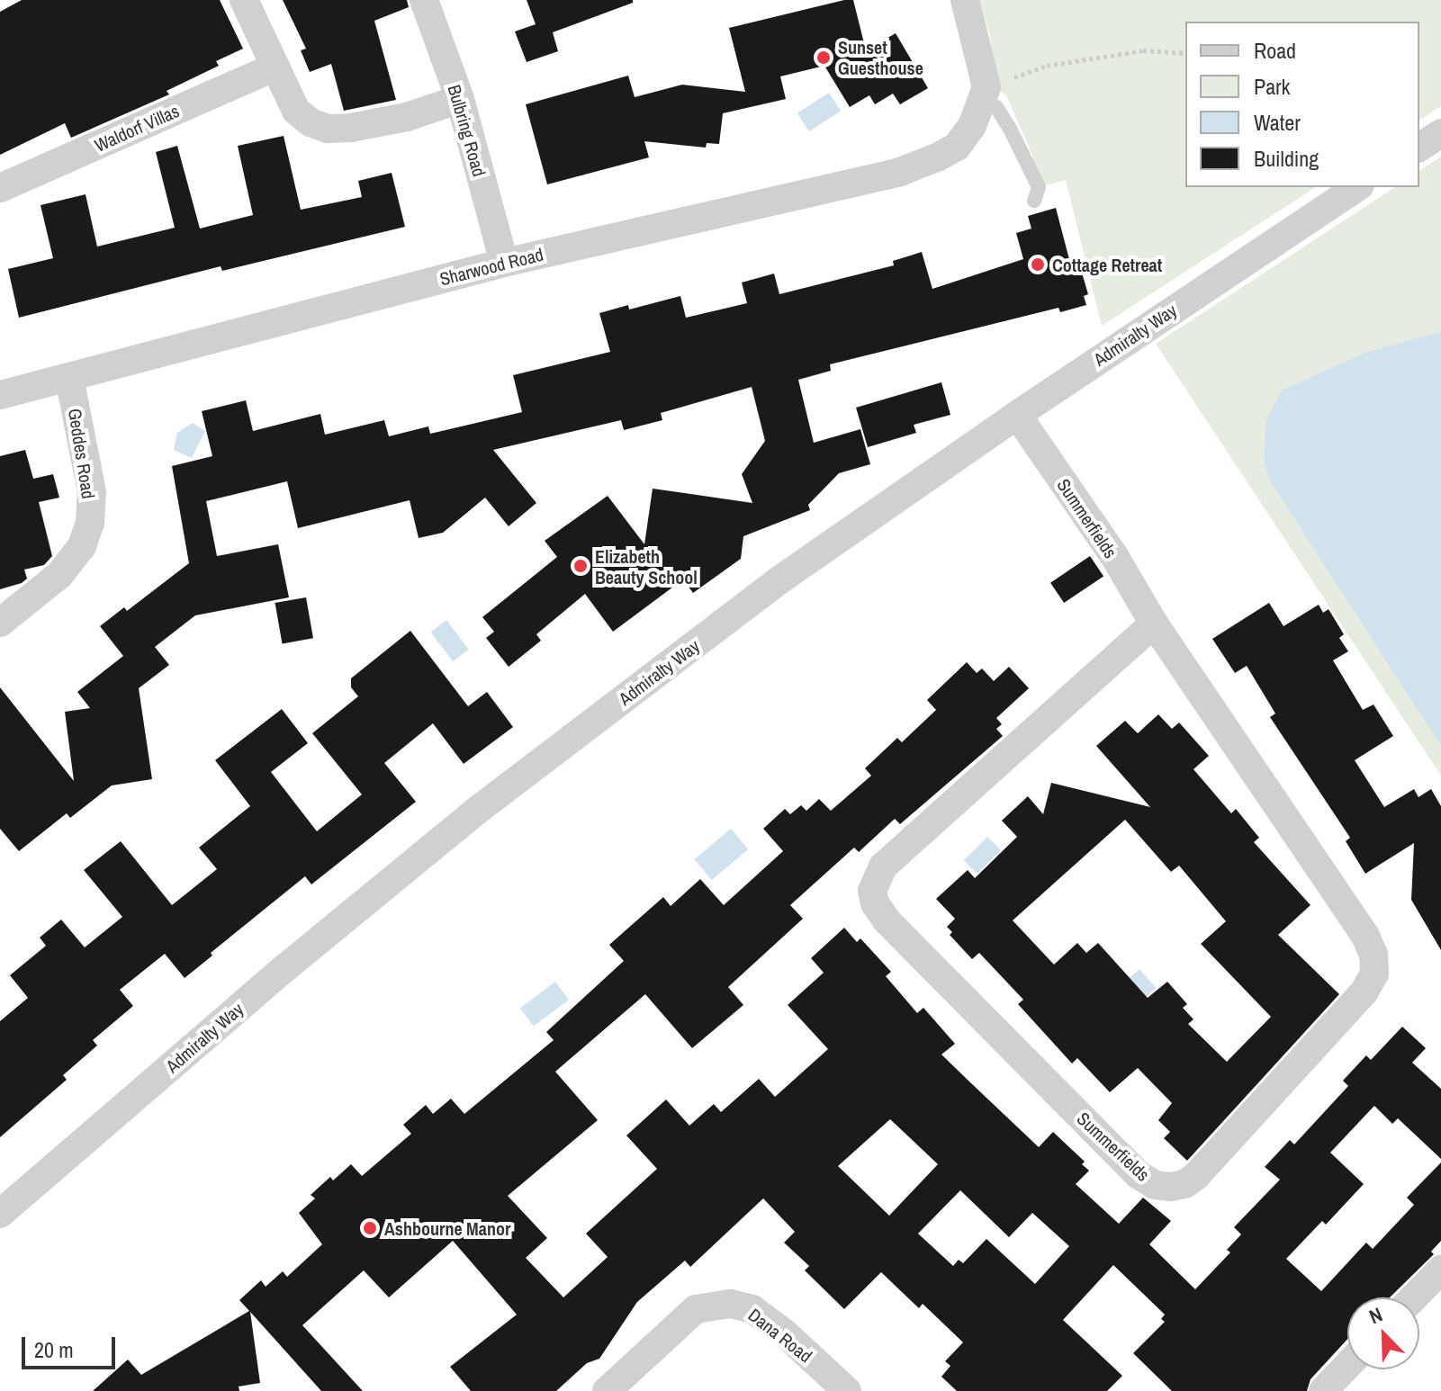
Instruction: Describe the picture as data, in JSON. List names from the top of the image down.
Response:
{
  "streets": {
    "street": [
      "Waldorf Villas",
      "Bulbring Road",
      "Sharwood Road",
      "Admiralty Way",
      "Geddes Road",
      "Summerfields",
      "Dana Road"
    ]
  },
  "crossings": [
    ["Bulbring Road", "Sharwood Road"],
    ["Sharwood Road", "Geddes Road"],
    ["Admiralty Way", "Summerfields"]
  ],
  "places": [
    "Sunset Guesthouse",
    "Cottage Retreat",
    "Elizabeth Beauty School",
    "Ashbourne Manor"
  ],
  "legend": [
    "Road",
    "Park",
    "Water",
    "Building"
  ],
  "scale_bar": "20 m",
  "north": "top left"
}
